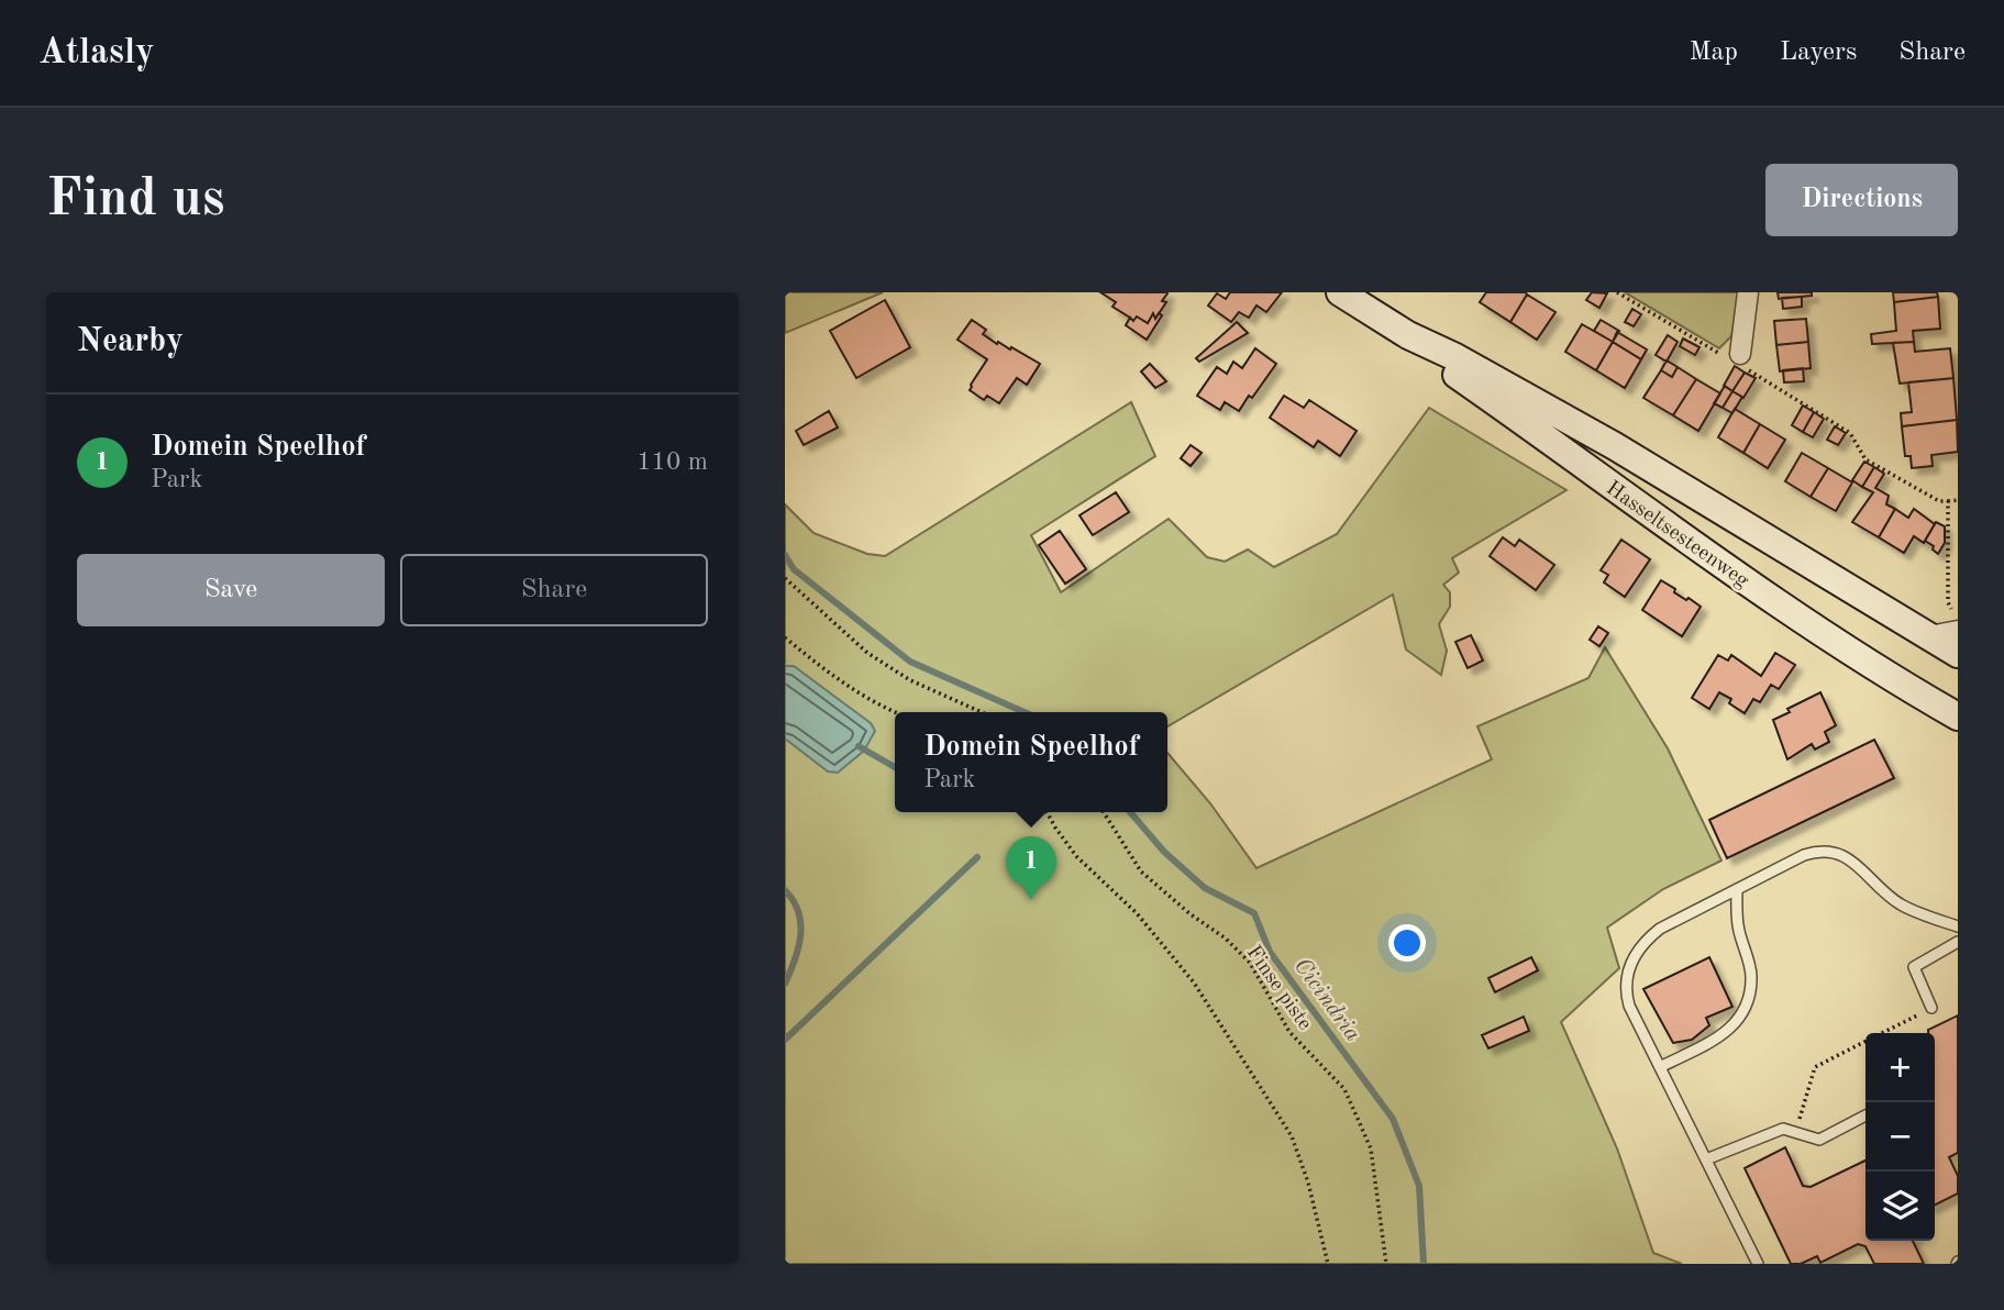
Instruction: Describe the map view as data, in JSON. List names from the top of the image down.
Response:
{
  "streets": {
    "main road": ["Hasseltsesteenweg"],
    "path": ["Finse piste"]
  },
  "water": ["Cicindria"],
  "page": {
    "header": "Atlasly",
    "nav": ["Map", "Layers", "Share"],
    "buttons": [
      "Directions",
      ["Save", "Share"]
    ],
    "title": "Find us",
    "heading": "Nearby",
    "list": [
      {
        "mark": "1",
        "name": "Domein Speelhof",
        "note": "Park",
        "value": "110 m"
      }
    ],
    "popup": ["Domein Speelhof", "Park"],
    "pins": "1",
    "map_buttons": ["+", "−"]
  }
}
